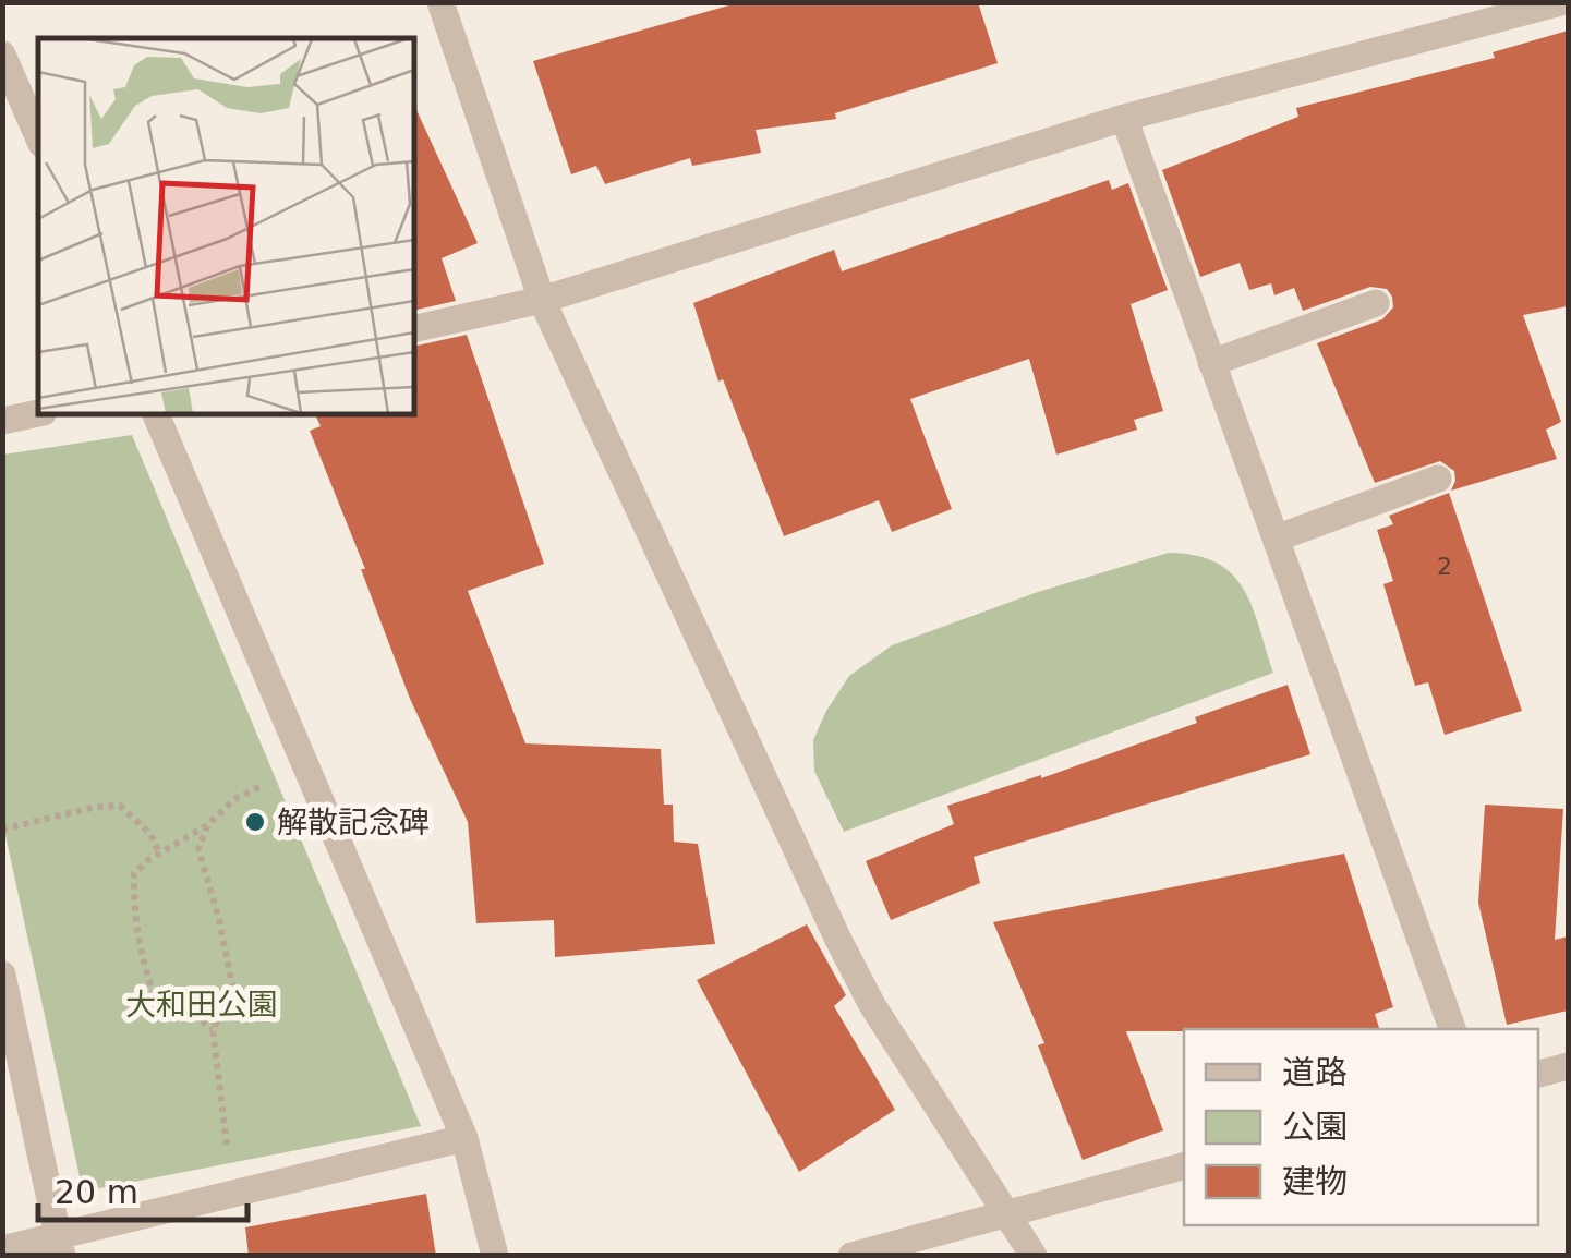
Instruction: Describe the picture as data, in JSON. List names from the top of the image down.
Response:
{
  "parks": ["大和田公園"],
  "places": ["解散記念碑"],
  "house_numbers": ["2"],
  "legend": ["道路", "公園", "建物"],
  "scale_bar": "20 m"
}
